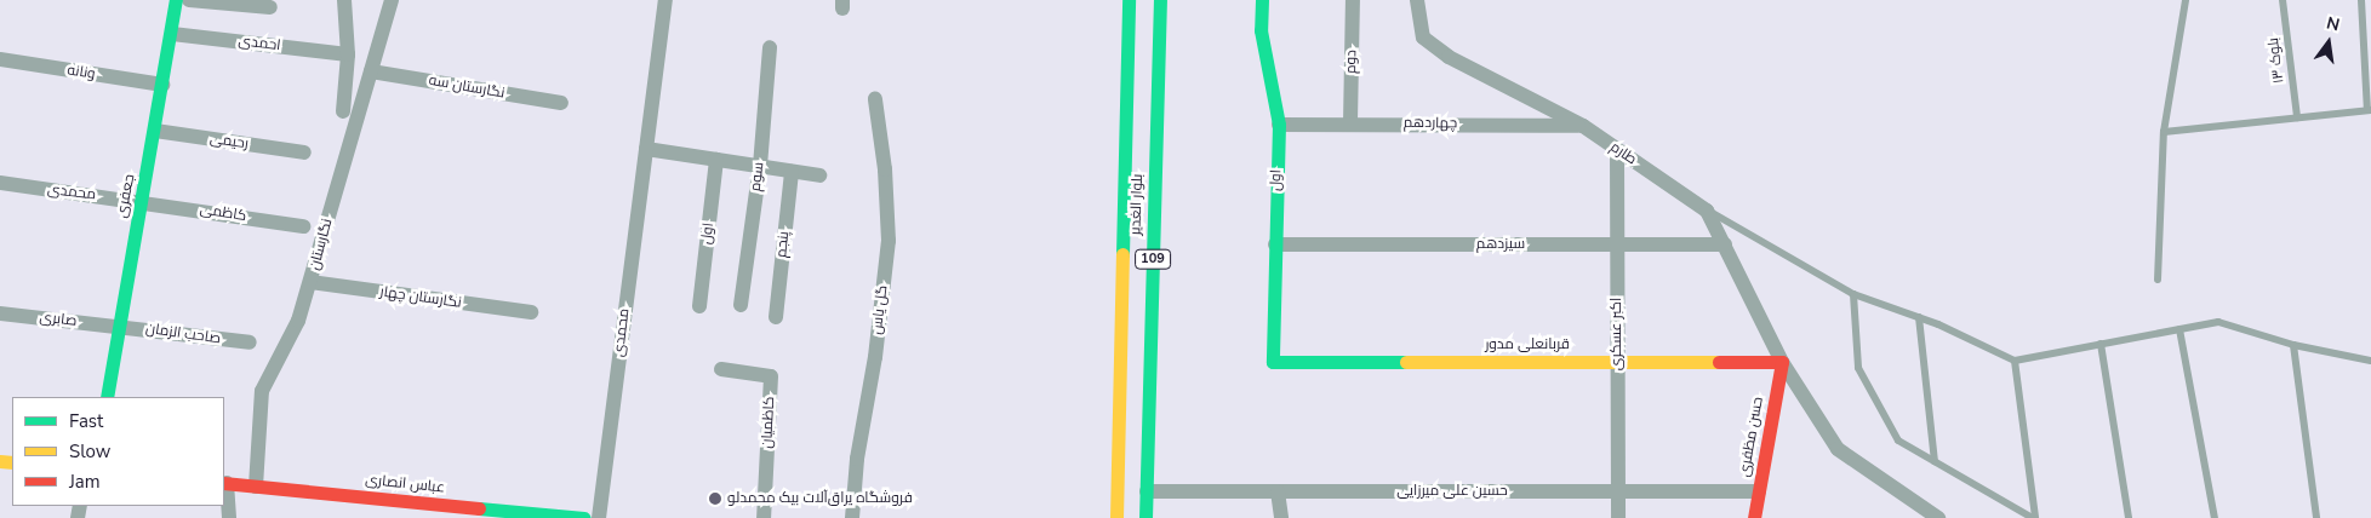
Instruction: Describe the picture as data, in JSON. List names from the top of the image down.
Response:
{
  "streets": {
    "street": [
      "احمدی",
      "دوم",
      "ونانه",
      "نگارستان سه",
      "چهاردهم",
      "رحیمی",
      "طارم",
      "سوم",
      "اول",
      "محمدی",
      "جعفری",
      "بلوار الغدیر",
      "کاظمی",
      "نگارستان",
      "پنجم",
      "سیزدهم",
      "109",
      "نگارستان چهار",
      "گل یاس",
      "صابری",
      "صاحب الزمان",
      "اکبر عسکری",
      "قربانعلی مدور",
      "کاظمیان",
      "حسن مظفری",
      "عباس انصاری",
      "حسین علی میرزایی"
    ],
    "lane": ["بلوک ۱۳"]
  },
  "crossings": [
    ["احمدی", "جعفری"],
    ["دوم", "چهاردهم"],
    ["ونانه", "جعفری"],
    ["نگارستان سه", "نگارستان"],
    ["چهاردهم", "طارم"],
    ["چهاردهم", "اول"],
    ["رحیمی", "جعفری"],
    ["طارم", "سیزدهم"],
    ["طارم", "اکبر عسکری"],
    ["طارم", "قربانعلی مدور"],
    ["طارم", "حسن مظفری"],
    ["اول", "سیزدهم"],
    ["اول", "قربانعلی مدور"],
    ["محمدی", "جعفری"],
    ["محمدی", "کاظمی"],
    ["جعفری", "کاظمی"],
    ["جعفری", "صابری"],
    ["جعفری", "صاحب الزمان"],
    ["بلوار الغدیر", "حسین علی میرزایی"],
    ["نگارستان", "نگارستان چهار"],
    ["نگارستان", "عباس انصاری"],
    ["سیزدهم", "اکبر عسکری"],
    ["صابری", "صاحب الزمان"],
    ["اکبر عسکری", "قربانعلی مدور"],
    ["اکبر عسکری", "حسین علی میرزایی"],
    ["قربانعلی مدور", "حسن مظفری"],
    ["حسن مظفری", "حسین علی میرزایی"]
  ],
  "places": ["فروشگاه یراق‌آلات بیک محمدلو"],
  "legend": ["Fast", "Slow", "Jam"],
  "north": "top"
}
